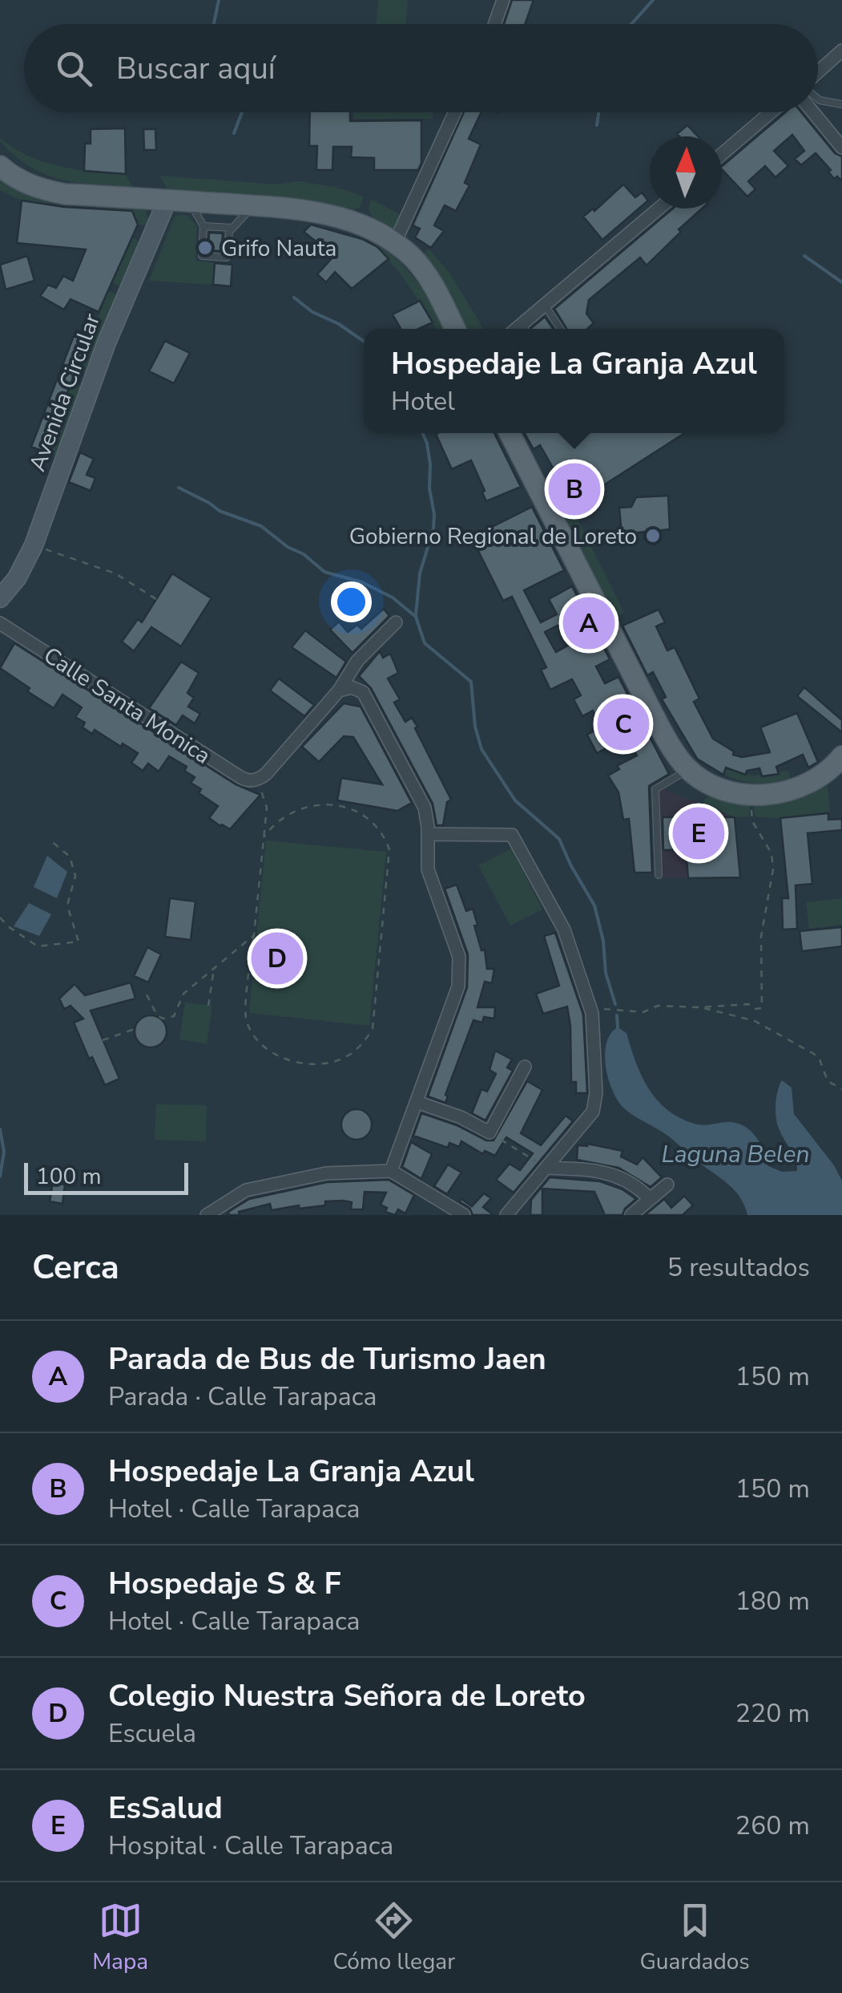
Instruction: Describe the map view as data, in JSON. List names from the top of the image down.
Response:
{
  "streets": {
    "street": ["Avenida Circular", "Calle Santa Monica"]
  },
  "water": ["Laguna Belen"],
  "places": ["Grifo Nauta", "Gobierno Regional de Loreto"],
  "scale_bar": "100 m",
  "north": "top",
  "page": {
    "search": "Buscar aquí",
    "popup": ["Hospedaje La Granja Azul", "Hotel"],
    "pins": [
      "B",
      "A",
      "C",
      "E",
      "D"
    ],
    "scale": "100 m",
    "heading": ["Cerca", "5 resultados"],
    "list": [
      {
        "mark": "A",
        "name": "Parada de Bus de Turismo Jaen",
        "note": "Parada · Calle Tarapaca",
        "value": "150 m"
      },
      {
        "mark": "B",
        "name": "Hospedaje La Granja Azul",
        "note": "Hotel · Calle Tarapaca",
        "value": "150 m"
      },
      {
        "mark": "C",
        "name": "Hospedaje S & F",
        "note": "Hotel · Calle Tarapaca",
        "value": "180 m"
      },
      {
        "mark": "D",
        "name": "Colegio Nuestra Señora de Loreto",
        "note": "Escuela",
        "value": "220 m"
      },
      {
        "mark": "E",
        "name": "EsSalud",
        "note": "Hospital · Calle Tarapaca",
        "value": "260 m"
      }
    ],
    "nav": ["Mapa", "Cómo llegar", "Guardados"]
  }
}
